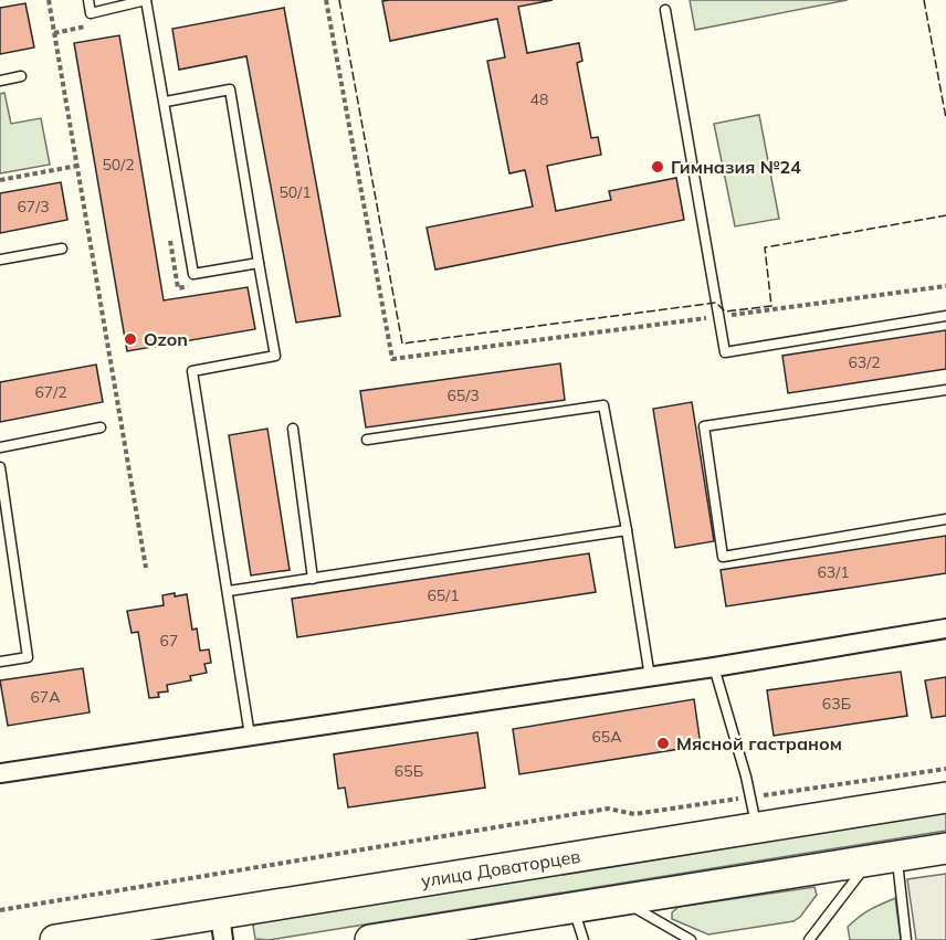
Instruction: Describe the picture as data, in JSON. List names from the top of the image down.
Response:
{
  "streets": {
    "main road": ["улица Доваторцев"]
  },
  "places": ["Гимназия №24", "Ozon", "Мясной гастраном"],
  "house_numbers": [
    "48",
    "50/2",
    "50/1",
    "67/3",
    "63/2",
    "67/2",
    "65/3",
    "63/1",
    "65/1",
    "67",
    "67А",
    "63Б",
    "65А",
    "65Б"
  ]
}
